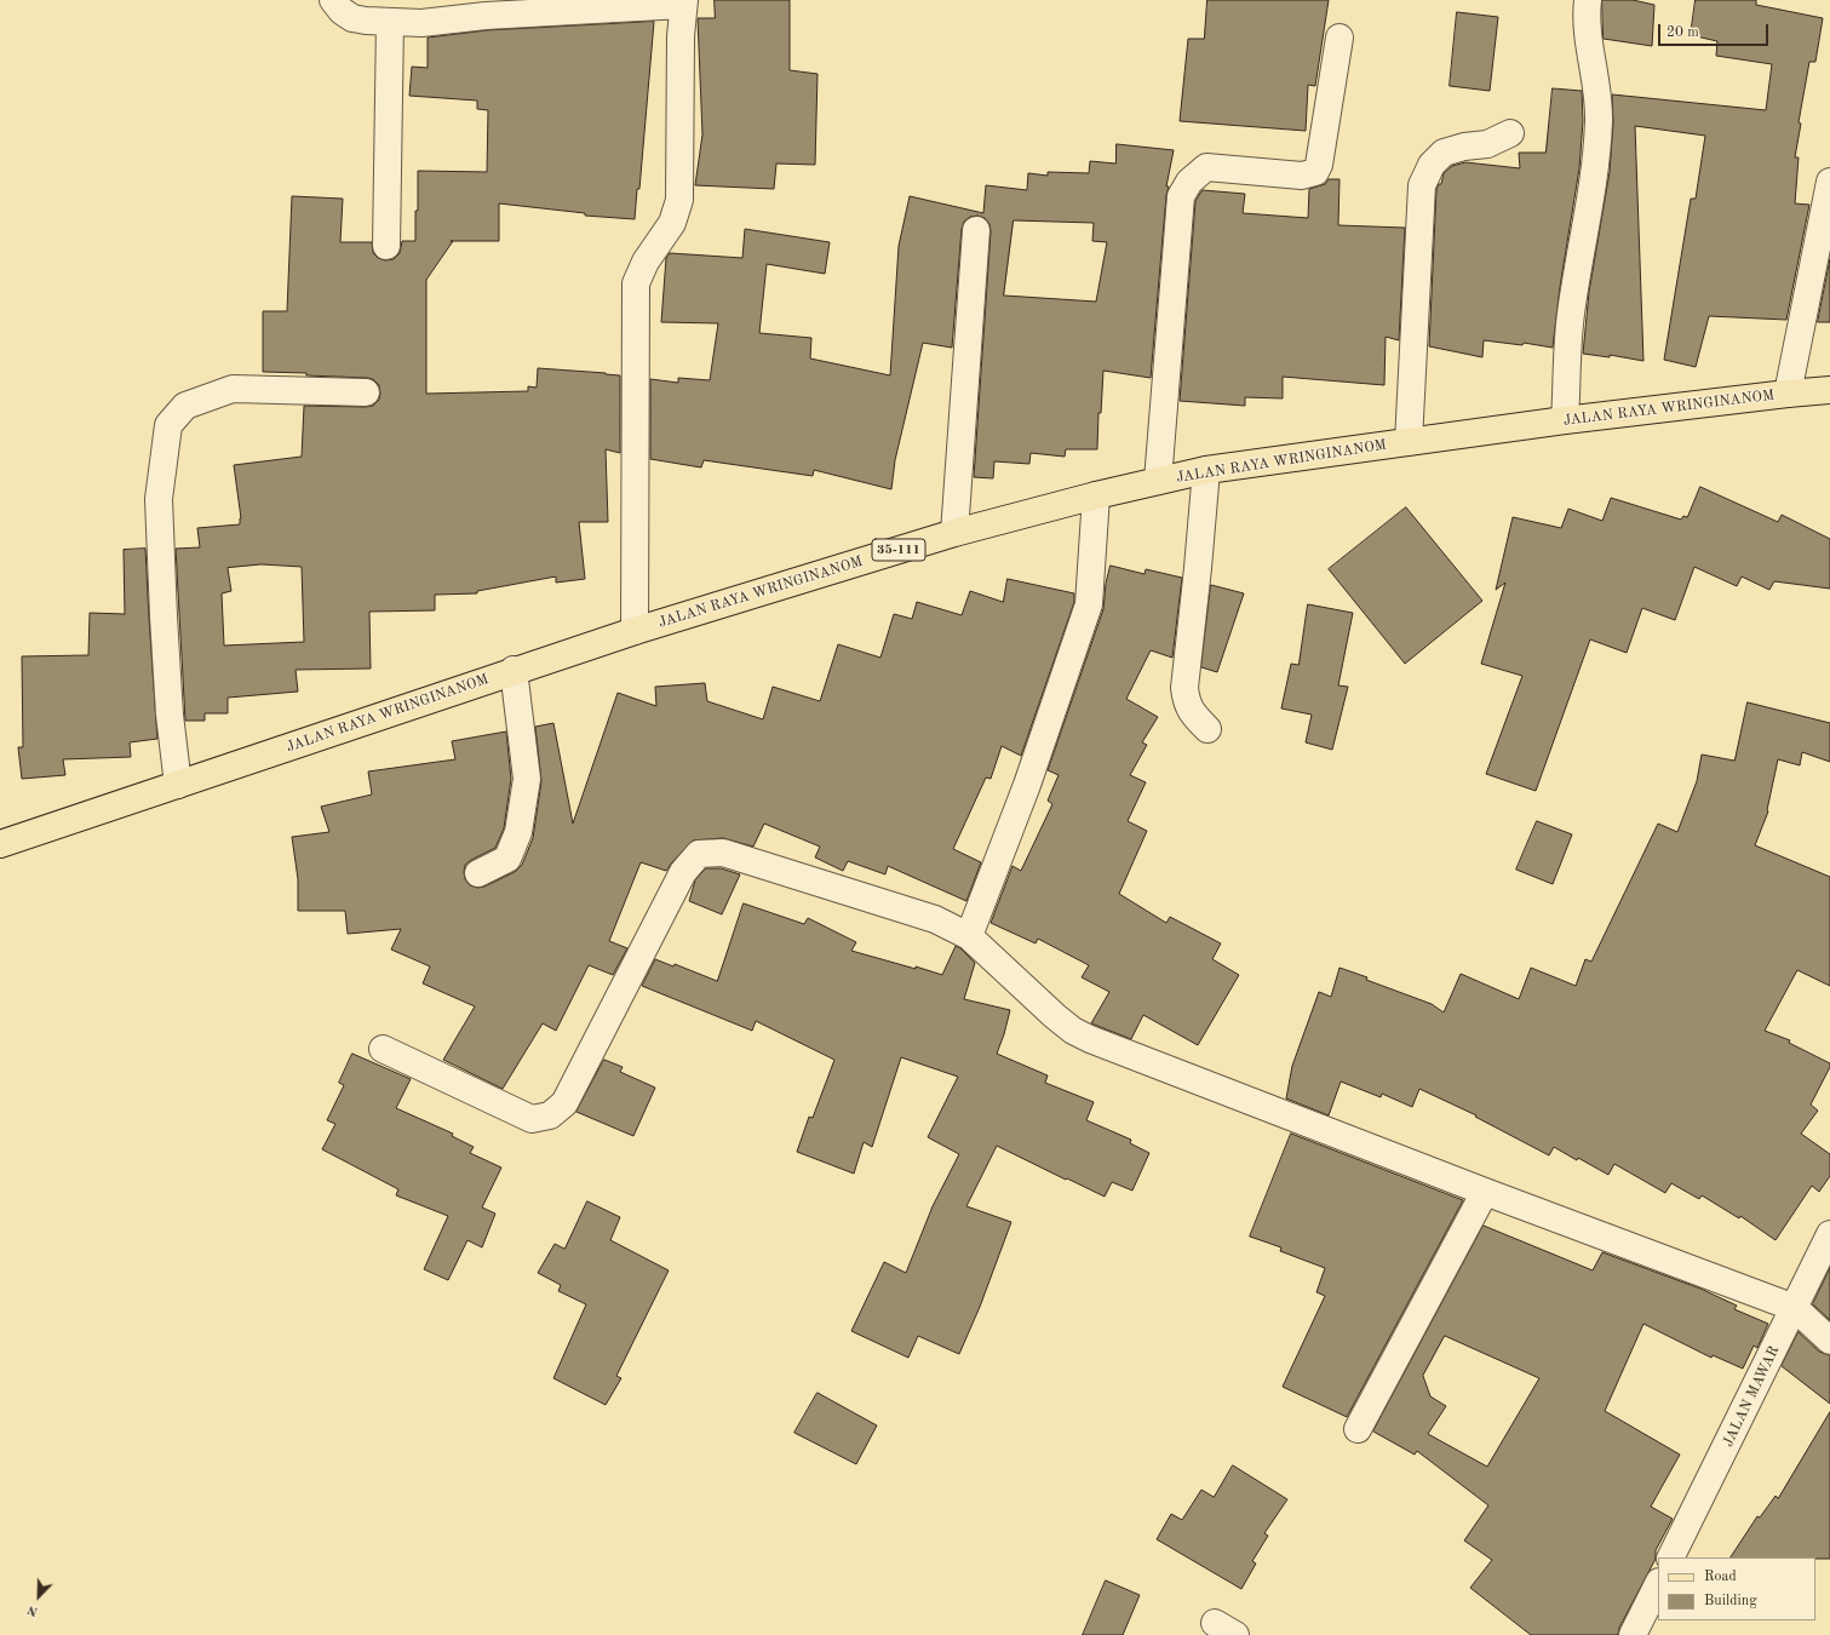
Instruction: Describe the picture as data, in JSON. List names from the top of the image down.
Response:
{
  "streets": {
    "main road": ["JALAN RAYA WRINGINANOM", "35-111"],
    "street": ["JALAN MAWAR"]
  },
  "legend": ["Road", "Building"],
  "scale_bar": "20 m",
  "north": "bottom left"
}
